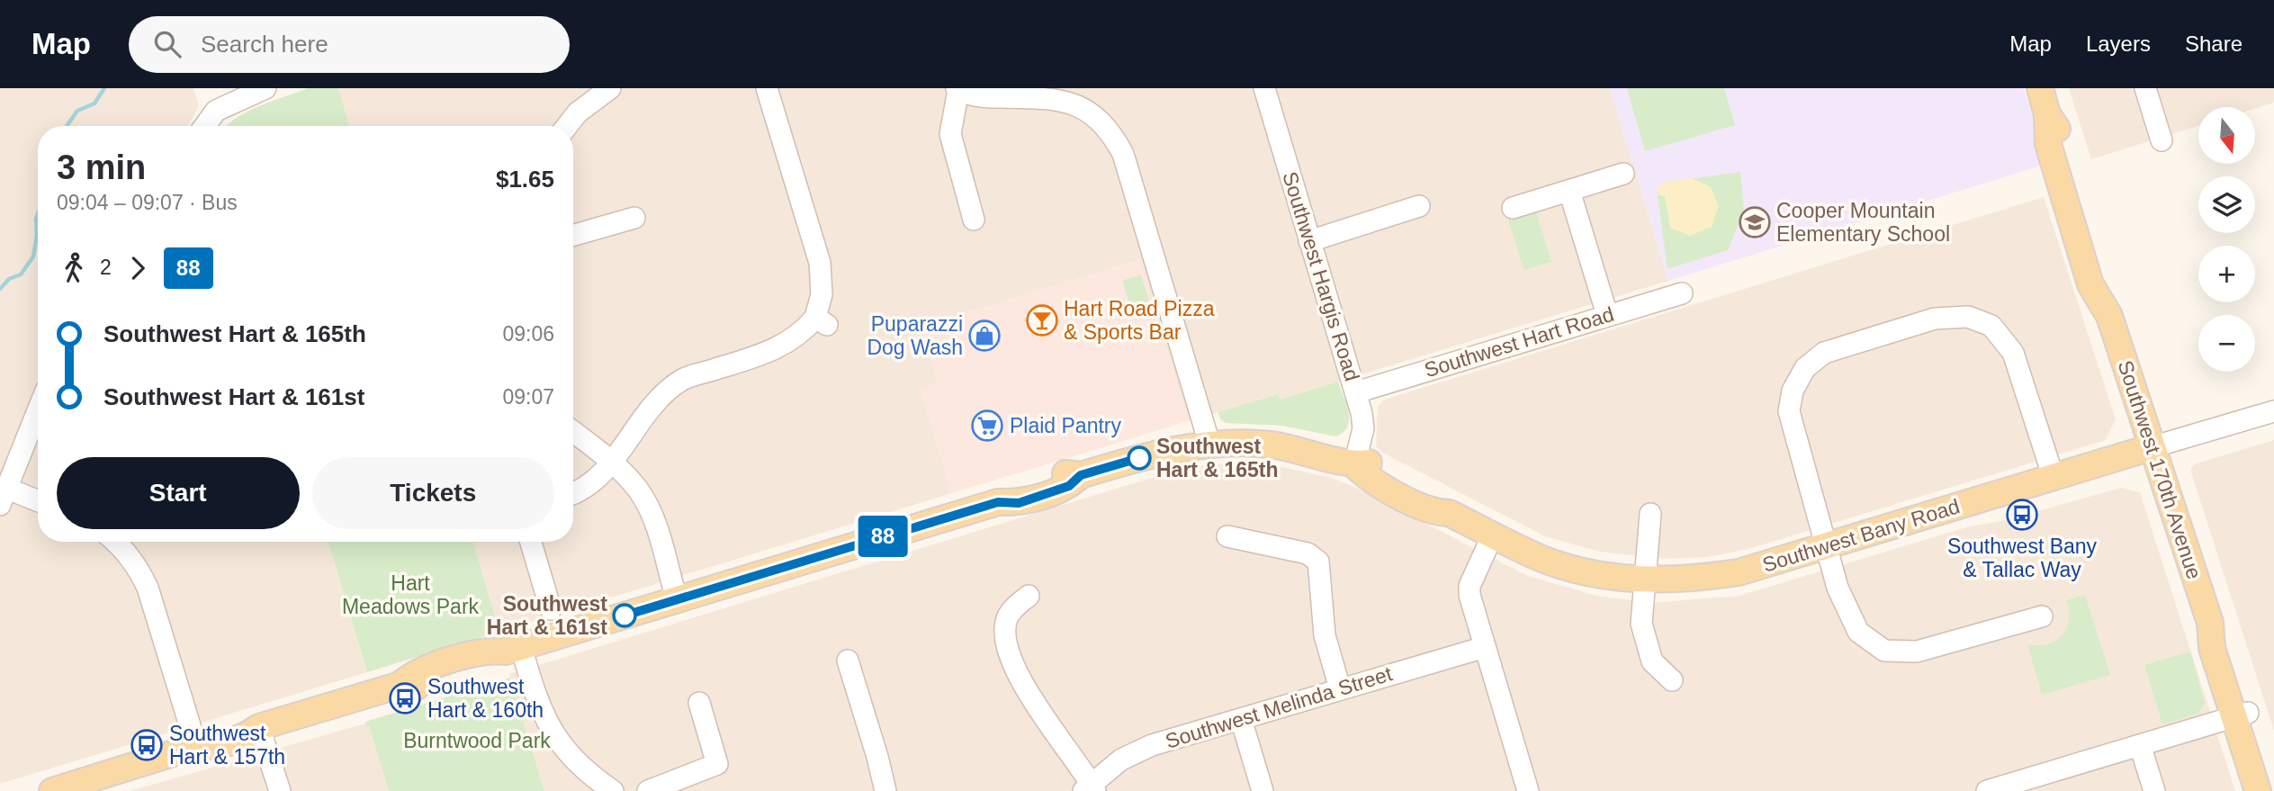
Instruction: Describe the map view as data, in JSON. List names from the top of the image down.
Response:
{
  "streets": {
    "main road": ["Southwest 170th Avenue", "Southwest Bany Road"],
    "street": ["Southwest Hargis Road", "Southwest Hart Road", "Southwest Melinda Street"]
  },
  "crossings": [
    ["Southwest Hargis Road", "Southwest Hart Road"],
    ["Southwest Hargis Road", "Southwest Bany Road"],
    ["Southwest 170th Avenue", "Southwest Bany Road"]
  ],
  "parks": ["Hart Meadows Park", "Burntwood Park"],
  "places": {
    "school or university": ["Cooper Mountain Elementary School"],
    "bar": ["Hart Road Pizza & Sports Bar"],
    "shop": ["Puparazzi Dog Wash"],
    "supermarket": ["Plaid Pantry"],
    "other": ["Southwest Hart & 165th", "Southwest Hart & 161st"],
    "bus stop": ["Southwest Bany & Tallac Way", "Southwest Hart & 160th", "Southwest Hart & 157th"]
  },
  "lines": ["bus line 88"],
  "north": "bottom",
  "page": {
    "header": "Map",
    "search": "Search here",
    "nav": ["Map", "Layers", "Share"],
    "on_map": "88",
    "map_buttons": ["+", "−"],
    "heading": ["3 min", "09:04 – 09:07 · Bus", "$1.65"],
    "legs": ["2", "88"],
    "list": [
      {
        "name": "Southwest Hart & 165th",
        "value": "09:06"
      },
      {
        "name": "Southwest Hart & 161st",
        "value": "09:07"
      }
    ],
    "buttons": ["Start", "Tickets"]
  }
}
